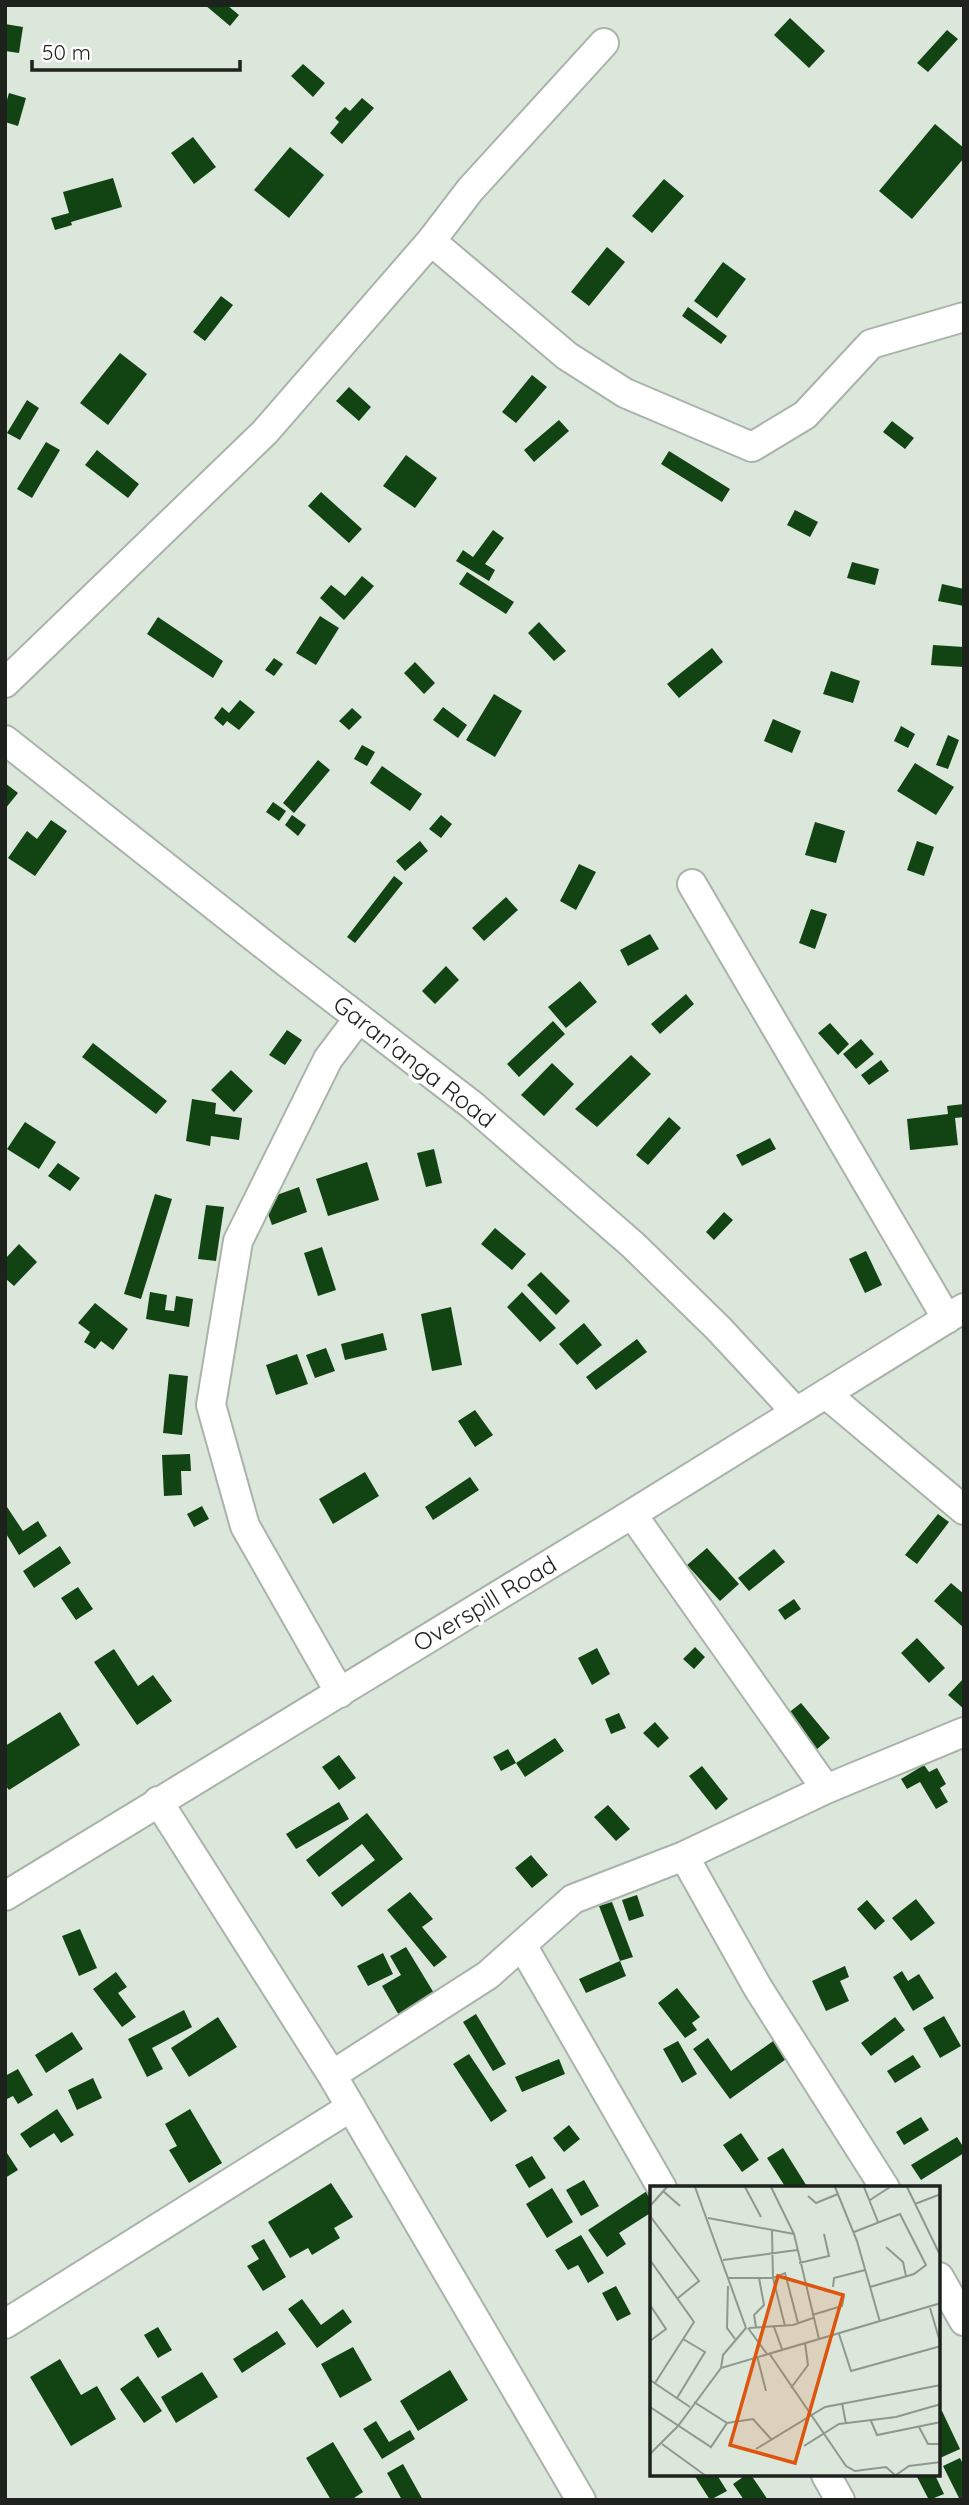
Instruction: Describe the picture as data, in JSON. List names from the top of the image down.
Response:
{
  "streets": {
    "street": ["Garan'anga Road", "Overspill Road"]
  },
  "crossings": [
    ["Garan'anga Road", "Overspill Road"]
  ],
  "scale_bar": "50 m"
}
